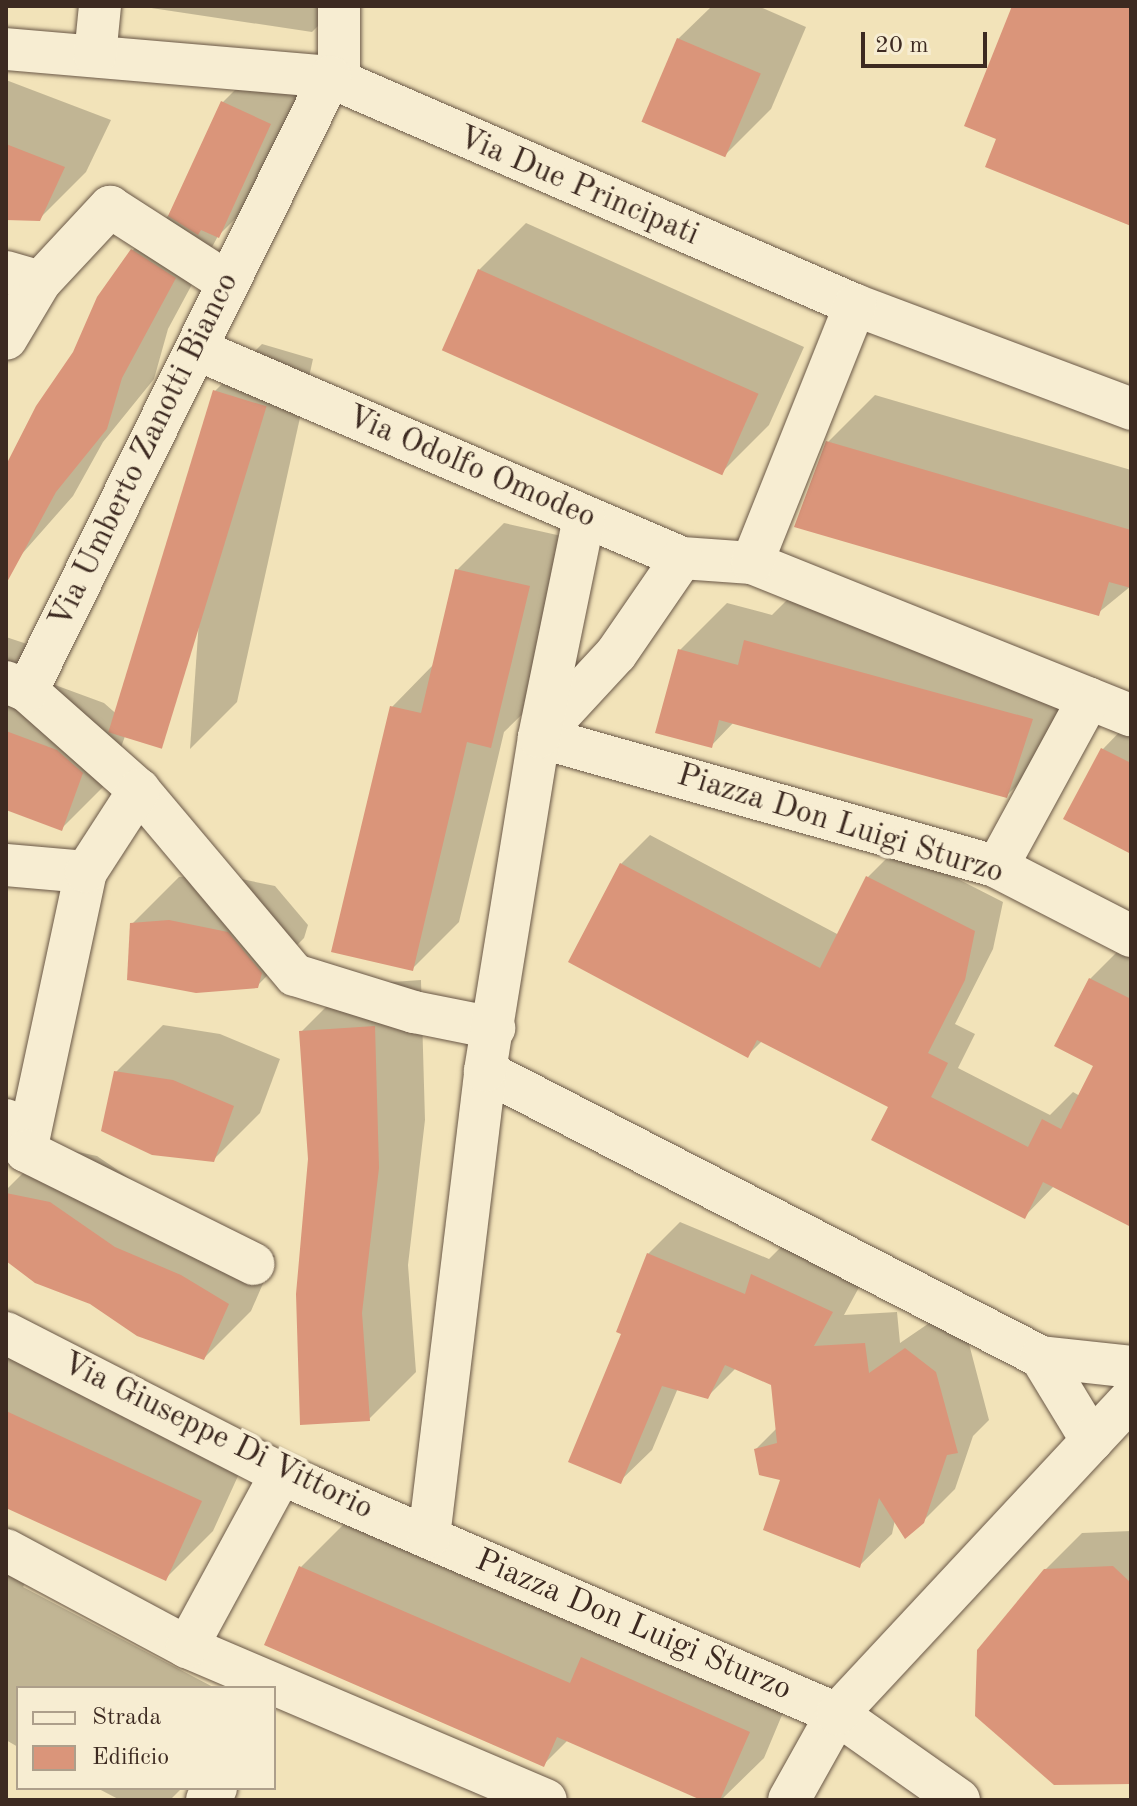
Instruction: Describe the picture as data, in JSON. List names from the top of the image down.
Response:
{
  "streets": {
    "street": [
      "Via Due Principati",
      "Via Umberto Zanotti Bianco",
      "Via Odolfo Omodeo",
      "Piazza Don Luigi Sturzo",
      "Via Giuseppe Di Vittorio"
    ]
  },
  "crossings": [
    ["Via Due Principati", "Via Umberto Zanotti Bianco"],
    ["Via Umberto Zanotti Bianco", "Via Odolfo Omodeo"],
    ["Piazza Don Luigi Sturzo", "Via Giuseppe Di Vittorio"]
  ],
  "legend": ["Strada", "Edificio"],
  "scale_bar": "20 m"
}
